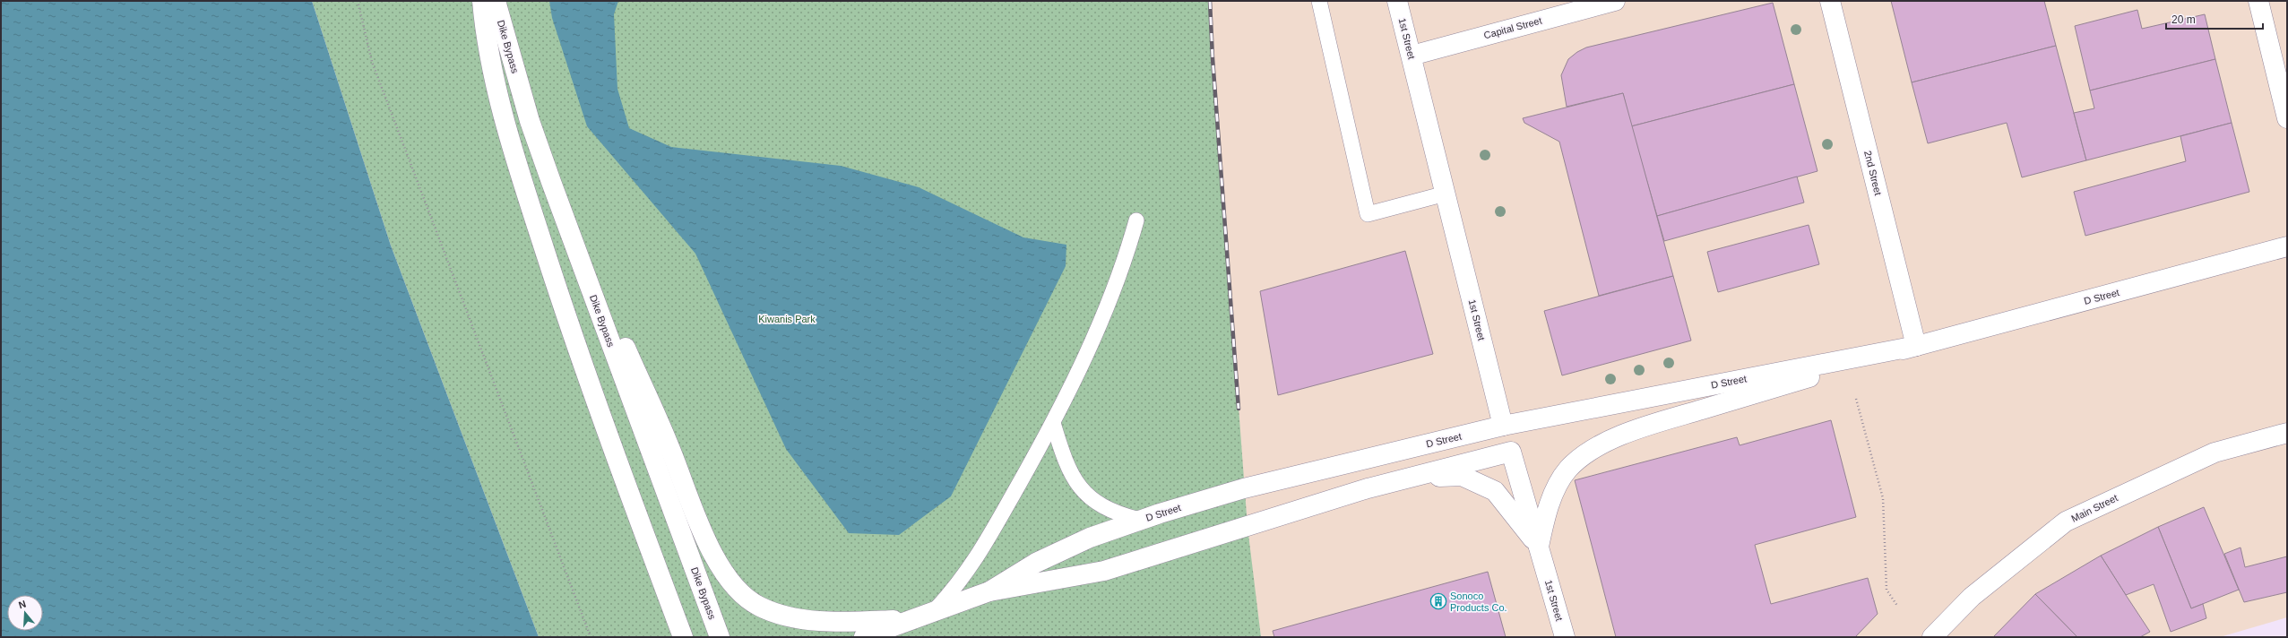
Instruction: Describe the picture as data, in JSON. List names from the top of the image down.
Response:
{
  "streets": {
    "main road": [
      "Capital Street",
      "1st Street",
      "Dike Bypass",
      "2nd Street",
      "D Street",
      "Main Street"
    ]
  },
  "crossings": [
    ["Capital Street", "1st Street"],
    ["1st Street", "D Street"],
    ["2nd Street", "D Street"]
  ],
  "parks": ["Kiwanis Park"],
  "places": {
    "building": ["Sonoco Products Co."]
  },
  "scale_bar": "20 m",
  "north": "top"
}
